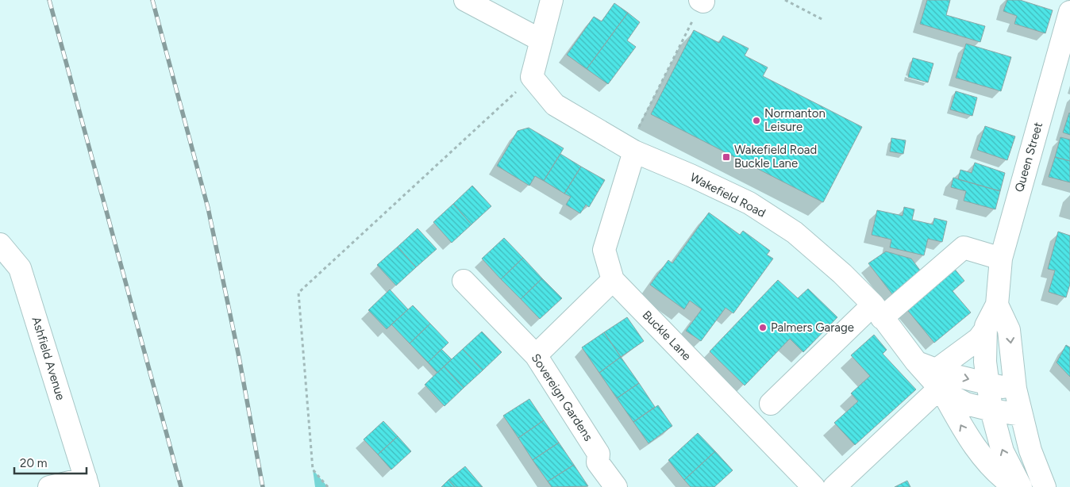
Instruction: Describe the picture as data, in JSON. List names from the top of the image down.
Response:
{
  "streets": {
    "street": [
      "Queen Street",
      "Wakefield Road",
      "Buckle Lane",
      "Ashfield Avenue",
      "Sovereign Gardens"
    ]
  },
  "crossings": [
    ["Queen Street", "Wakefield Road"],
    ["Wakefield Road", "Buckle Lane"]
  ],
  "places": {
    "other": ["Normanton Leisure", "Palmers Garage"],
    "transit": ["Wakefield Road Buckle Lane"]
  },
  "scale_bar": "20 m"
}
